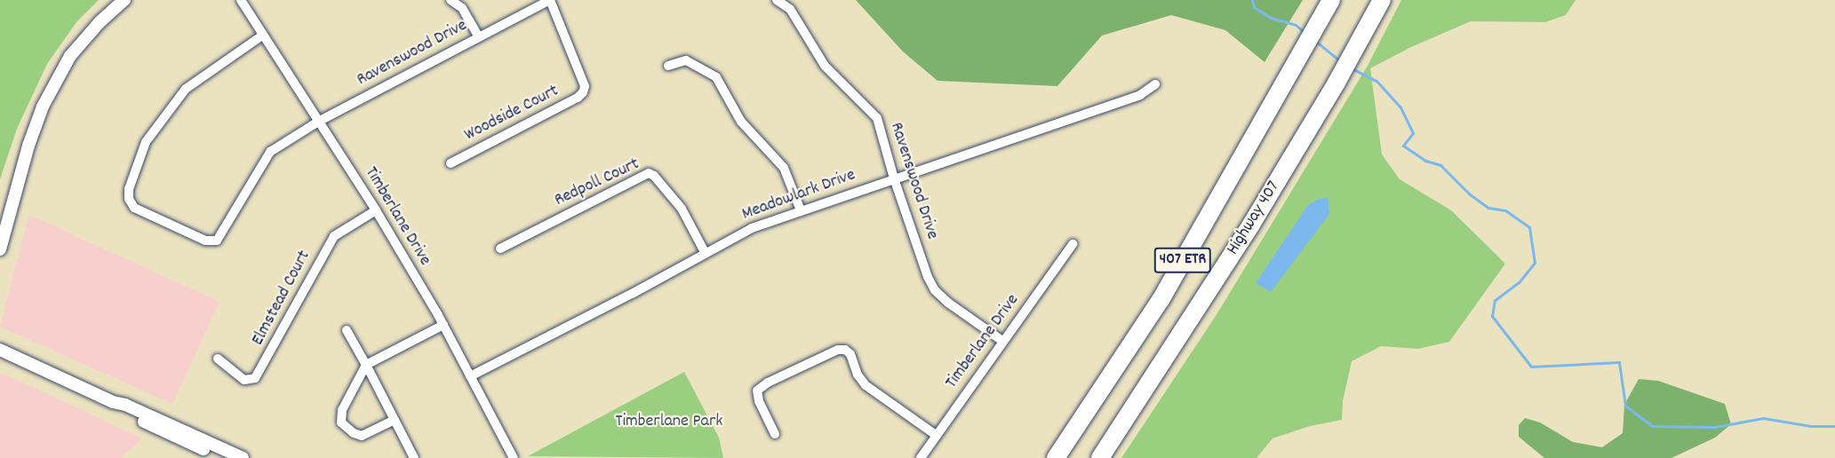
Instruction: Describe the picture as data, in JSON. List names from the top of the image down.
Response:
{
  "streets": {
    "highway": ["Highway 407", "407 ETR"],
    "street": [
      "Ravenswood Drive",
      "Woodside Court",
      "Redpoll Court",
      "Meadowlark Drive",
      "Timberlane Drive",
      "Elmstead Court"
    ]
  },
  "crossings": [
    ["Ravenswood Drive", "Woodside Court"],
    ["Ravenswood Drive", "Meadowlark Drive"],
    ["Ravenswood Drive", "Timberlane Drive"],
    ["Redpoll Court", "Meadowlark Drive"],
    ["Meadowlark Drive", "Timberlane Drive"],
    ["Timberlane Drive", "Elmstead Court"]
  ],
  "parks": ["Timberlane Park"]
}
